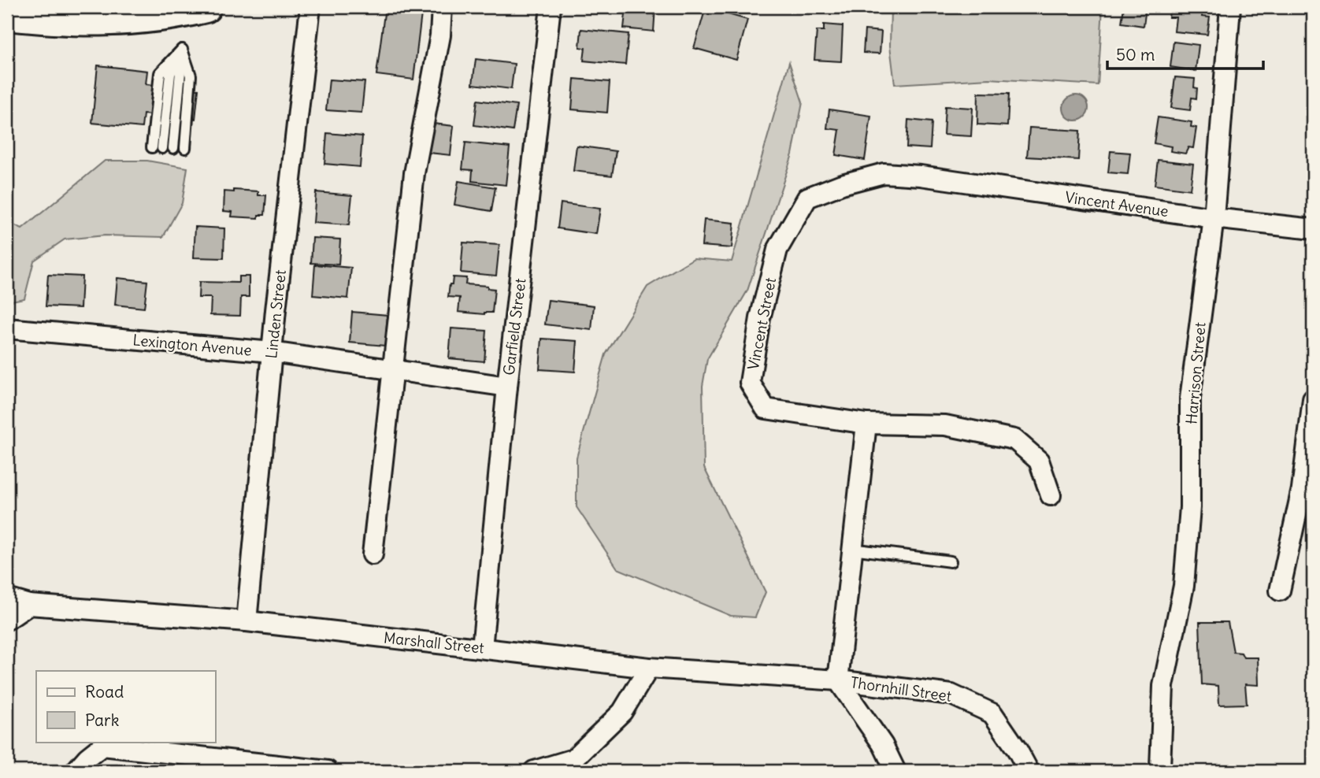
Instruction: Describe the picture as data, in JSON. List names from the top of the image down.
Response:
{
  "streets": {
    "street": [
      "Vincent Avenue",
      "Linden Street",
      "Vincent Street",
      "Garfield Street",
      "Lexington Avenue",
      "Harrison Street",
      "Marshall Street",
      "Thornhill Street"
    ]
  },
  "crossings": [
    ["Vincent Avenue", "Vincent Street"],
    ["Vincent Avenue", "Harrison Street"],
    ["Linden Street", "Lexington Avenue"],
    ["Linden Street", "Marshall Street"],
    ["Garfield Street", "Lexington Avenue"],
    ["Garfield Street", "Marshall Street"],
    ["Marshall Street", "Thornhill Street"]
  ],
  "legend": ["Road", "Park"],
  "scale_bar": "50 m"
}
